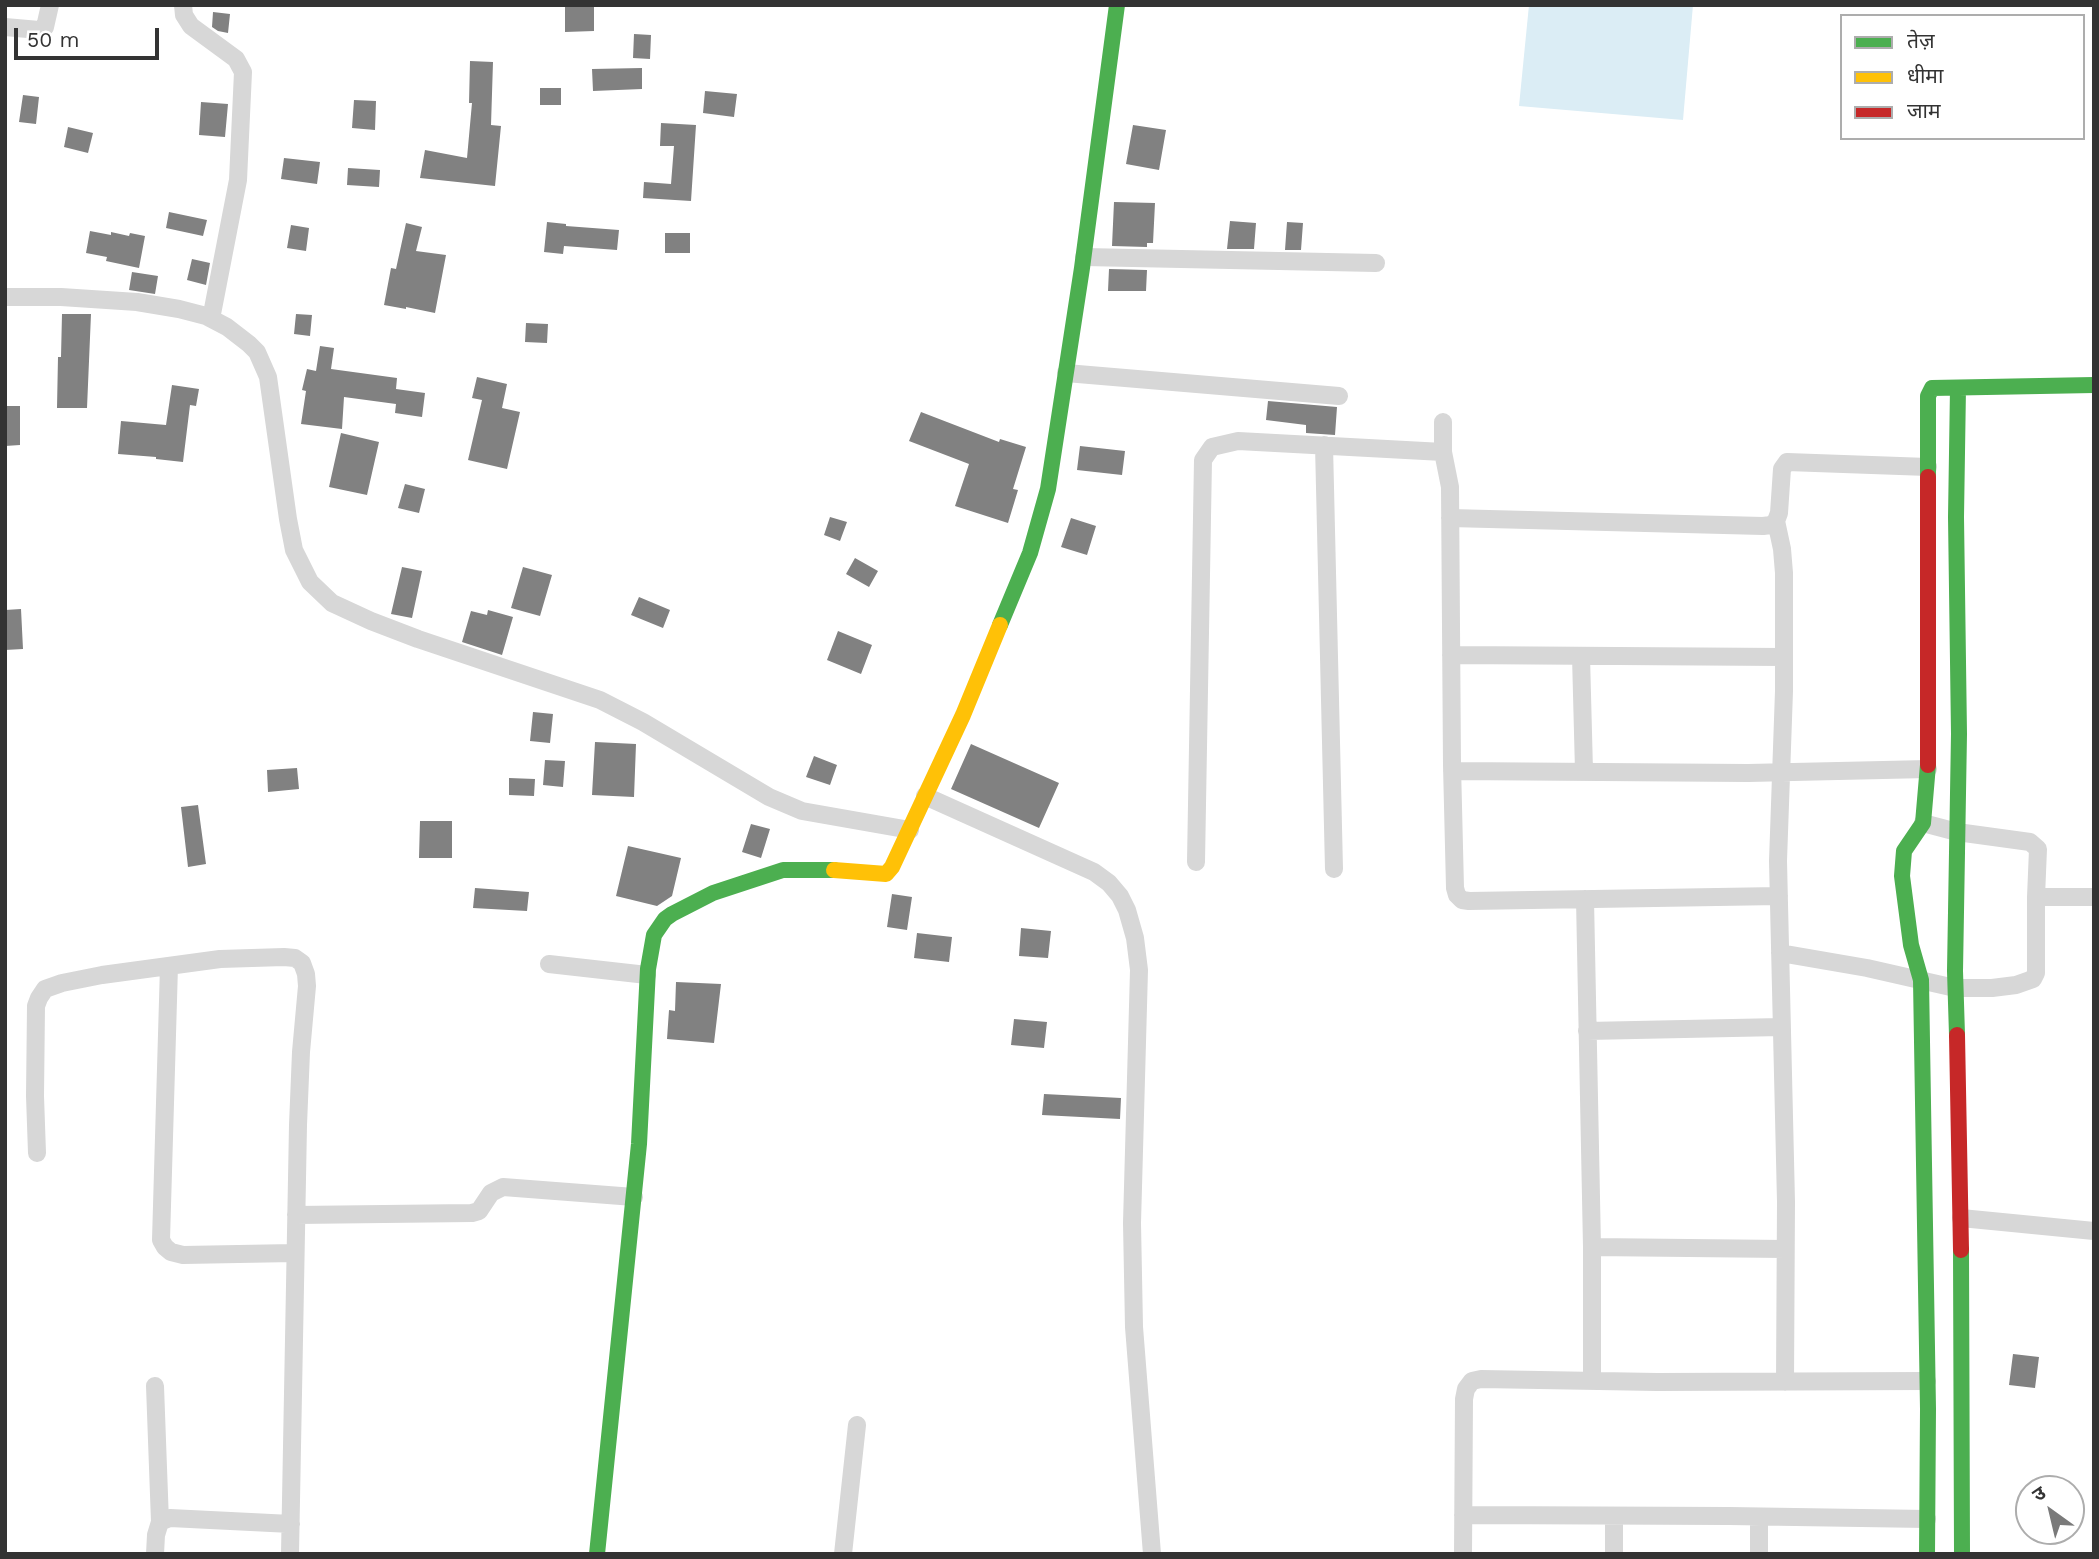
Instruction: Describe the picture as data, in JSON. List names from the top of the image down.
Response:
{
  "legend": ["तेज़", "धीमा", "जाम"],
  "scale_bar": "50 m",
  "north": "top left"
}
